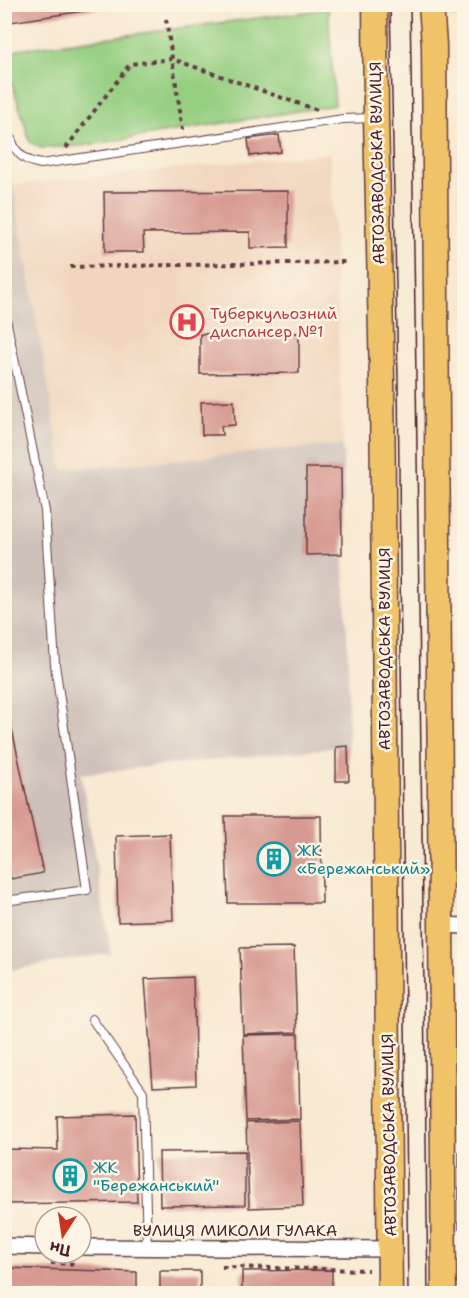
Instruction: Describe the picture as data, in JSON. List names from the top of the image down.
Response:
{
  "streets": {
    "main road": ["АВТОЗАВОДСЬКА ВУЛИЦЯ"],
    "street": ["ВУЛИЦЯ МИКОЛИ ГУЛАКА"]
  },
  "crossings": [
    ["АВТОЗАВОДСЬКА ВУЛИЦЯ", "ВУЛИЦЯ МИКОЛИ ГУЛАКА"]
  ],
  "places": {
    "hospital": ["Туберкульозний диспансер №1"],
    "building": ["ЖК «Бережанський»", "ЖК \"Бережанський\""]
  },
  "north": "bottom"
}
